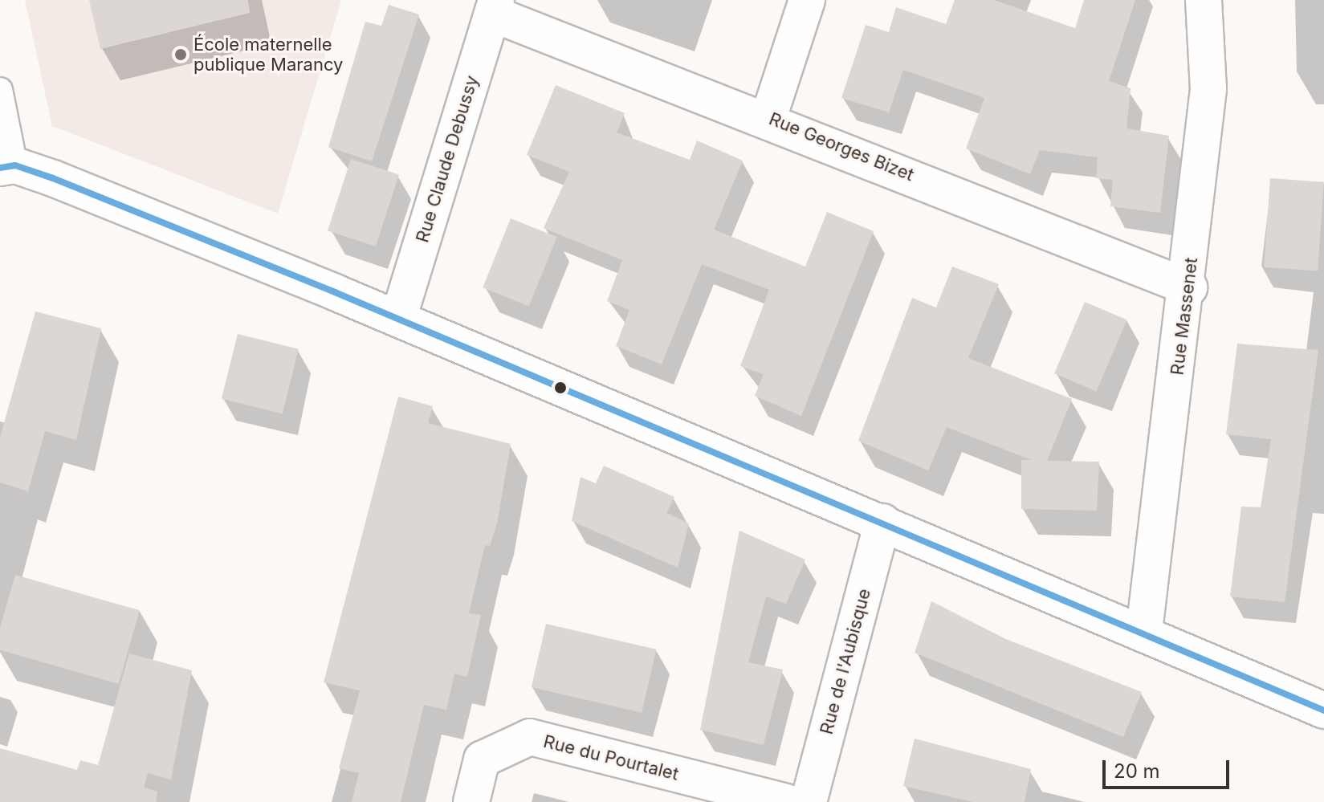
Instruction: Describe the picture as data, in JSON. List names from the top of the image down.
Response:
{
  "streets": {
    "street": [
      "Rue Georges Bizet",
      "Rue Claude Debussy",
      "Rue Massenet",
      "Rue de l'Aubisque",
      "Rue du Pourtalet"
    ]
  },
  "crossings": [
    ["Rue Georges Bizet", "Rue Claude Debussy"],
    ["Rue Georges Bizet", "Rue Massenet"]
  ],
  "places": ["École maternelle publique Marancy"],
  "scale_bar": "20 m"
}
